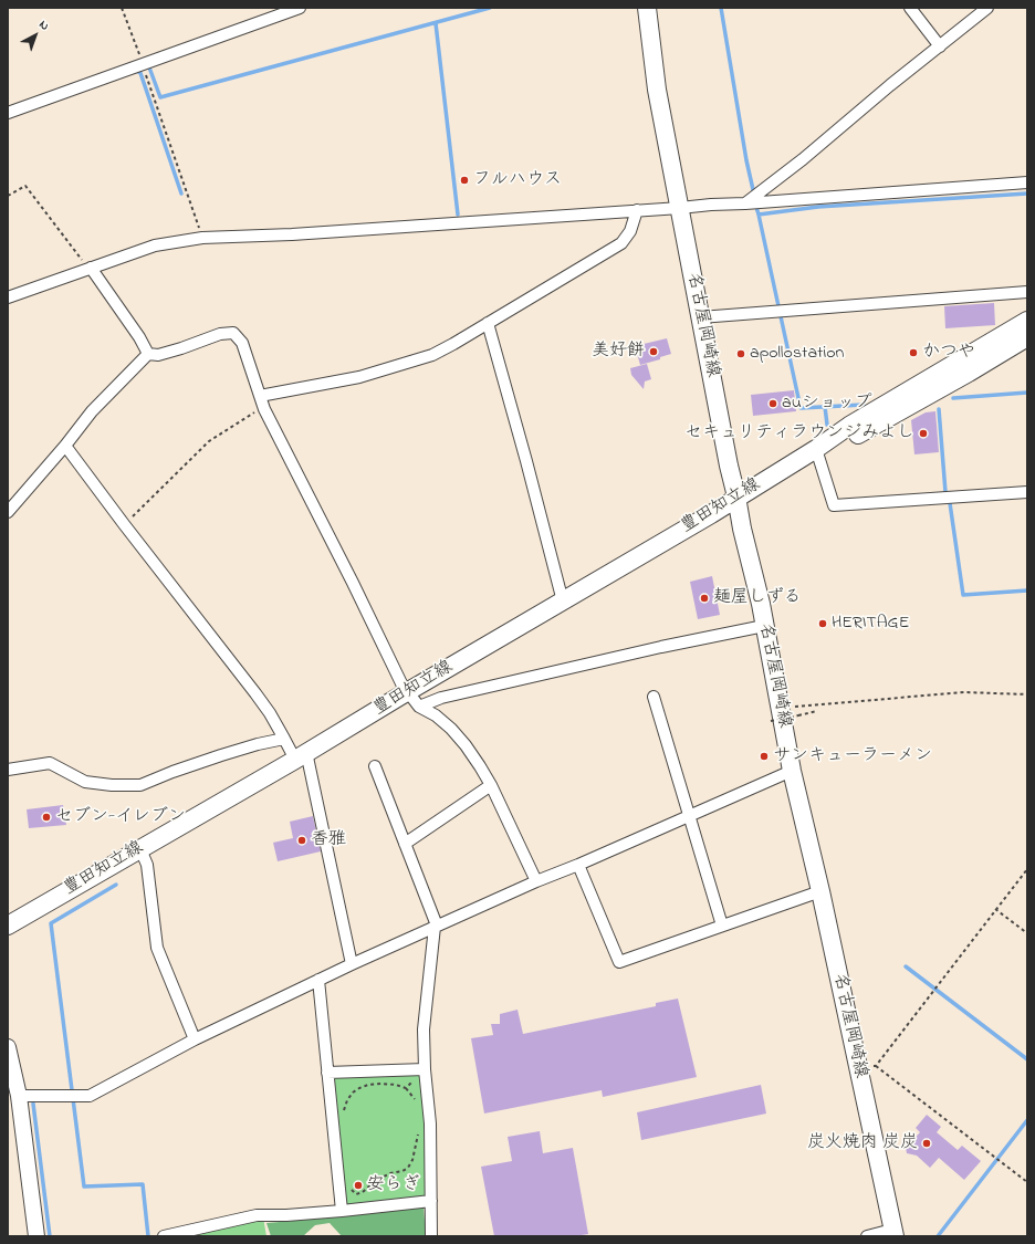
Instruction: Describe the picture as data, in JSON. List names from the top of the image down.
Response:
{
  "streets": {
    "main road": ["名古屋岡崎線", "豊田知立線"]
  },
  "crossings": [
    ["名古屋岡崎線", "豊田知立線"]
  ],
  "places": [
    "フルハウス",
    "美好餅",
    "かつや",
    "apollostation",
    "auショップ",
    "セキュリティラウンジみよし",
    "麺屋しずる",
    "HERITAGE",
    "サンキューラーメン",
    "セブン-イレブン",
    "香雅",
    "炭火焼肉 炭炭",
    "安らぎ"
  ],
  "north": "top right"
}
